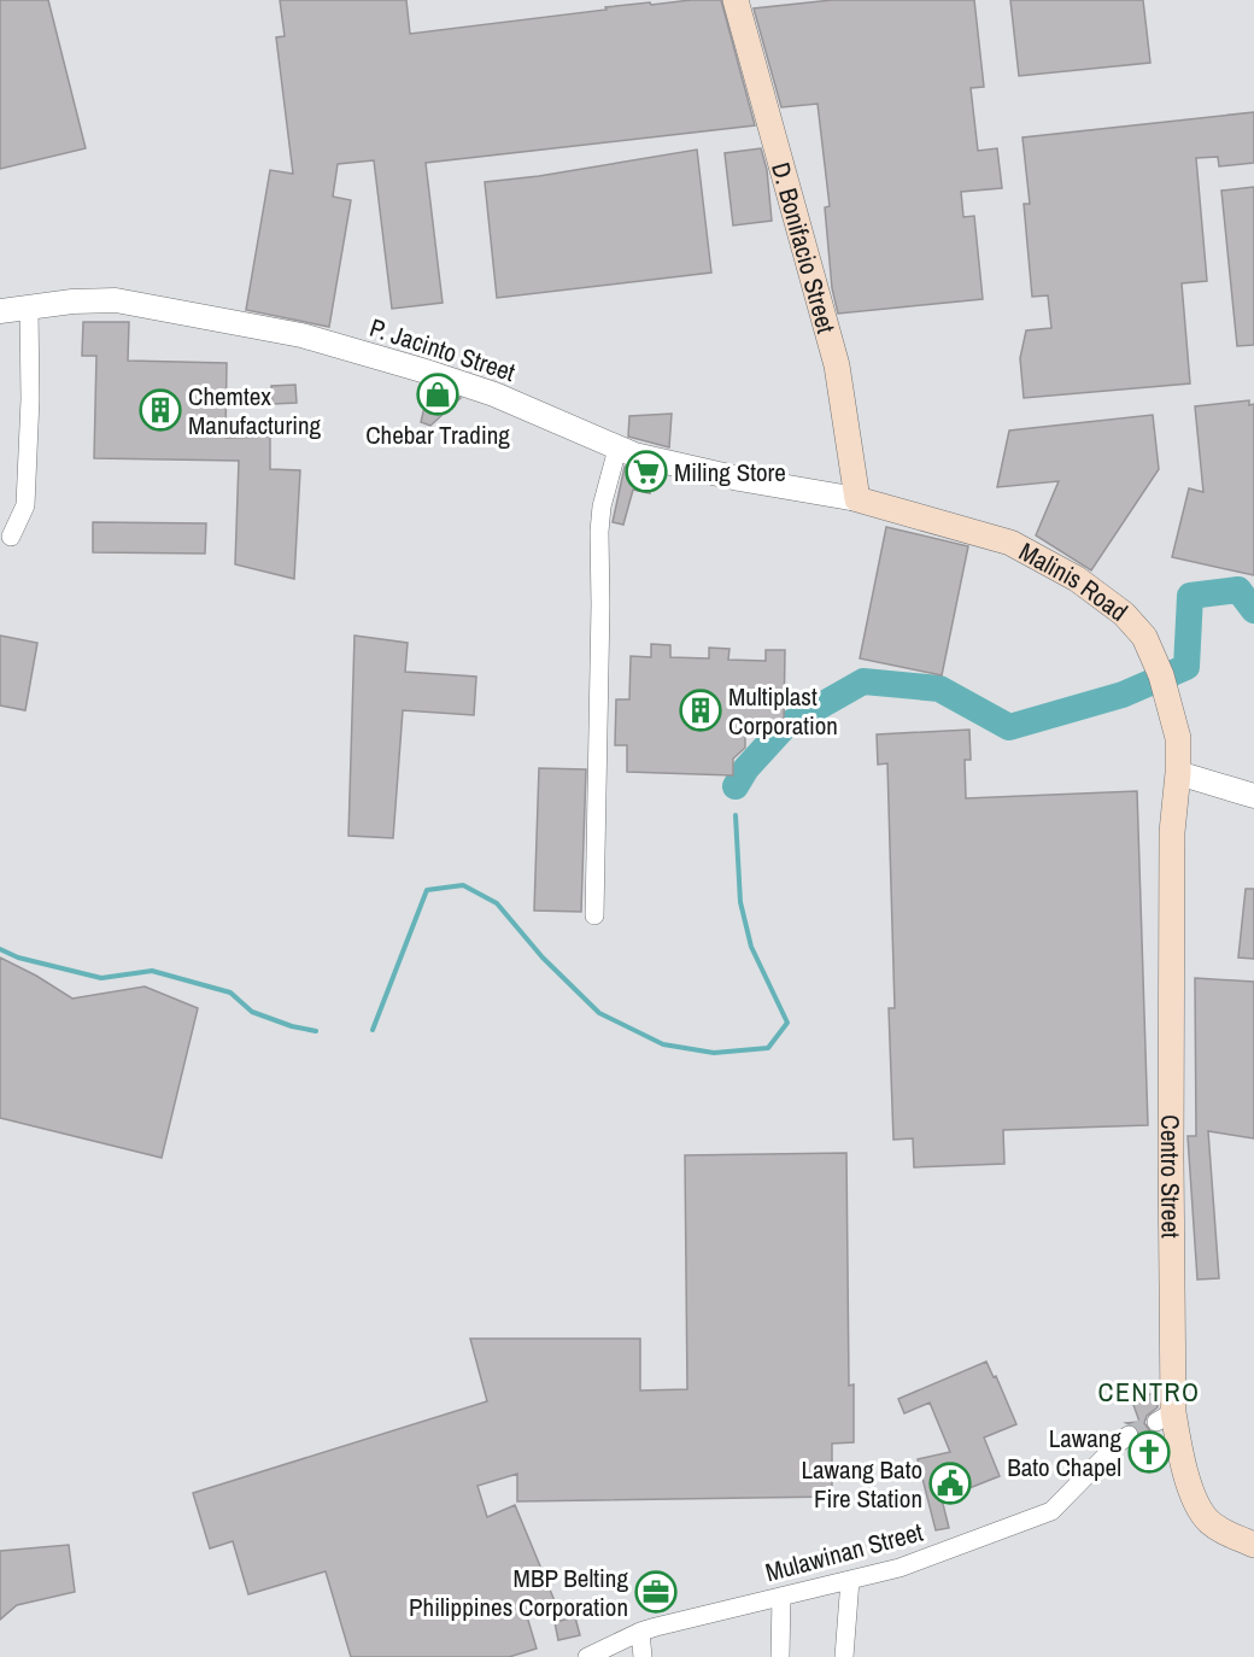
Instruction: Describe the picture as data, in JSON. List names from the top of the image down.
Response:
{
  "streets": {
    "main road": ["D. Bonifacio Street", "Malinis Road", "Centro Street"],
    "street": ["P. Jacinto Street", "Mulawinan Street"]
  },
  "crossings": [
    ["D. Bonifacio Street", "P. Jacinto Street"],
    ["D. Bonifacio Street", "Malinis Road"],
    ["P. Jacinto Street", "Malinis Road"],
    ["Malinis Road", "Centro Street"]
  ],
  "districts": ["CENTRO"],
  "places": {
    "shop": ["Chebar Trading"],
    "building": ["Chemtex Manufacturing", "Multiplast Corporation"],
    "supermarket": ["Miling Store"],
    "church": ["Lawang Bato Chapel"],
    "public building": ["Lawang Bato Fire Station"],
    "office": ["MBP Belting Philippines Corporation"]
  }
}
